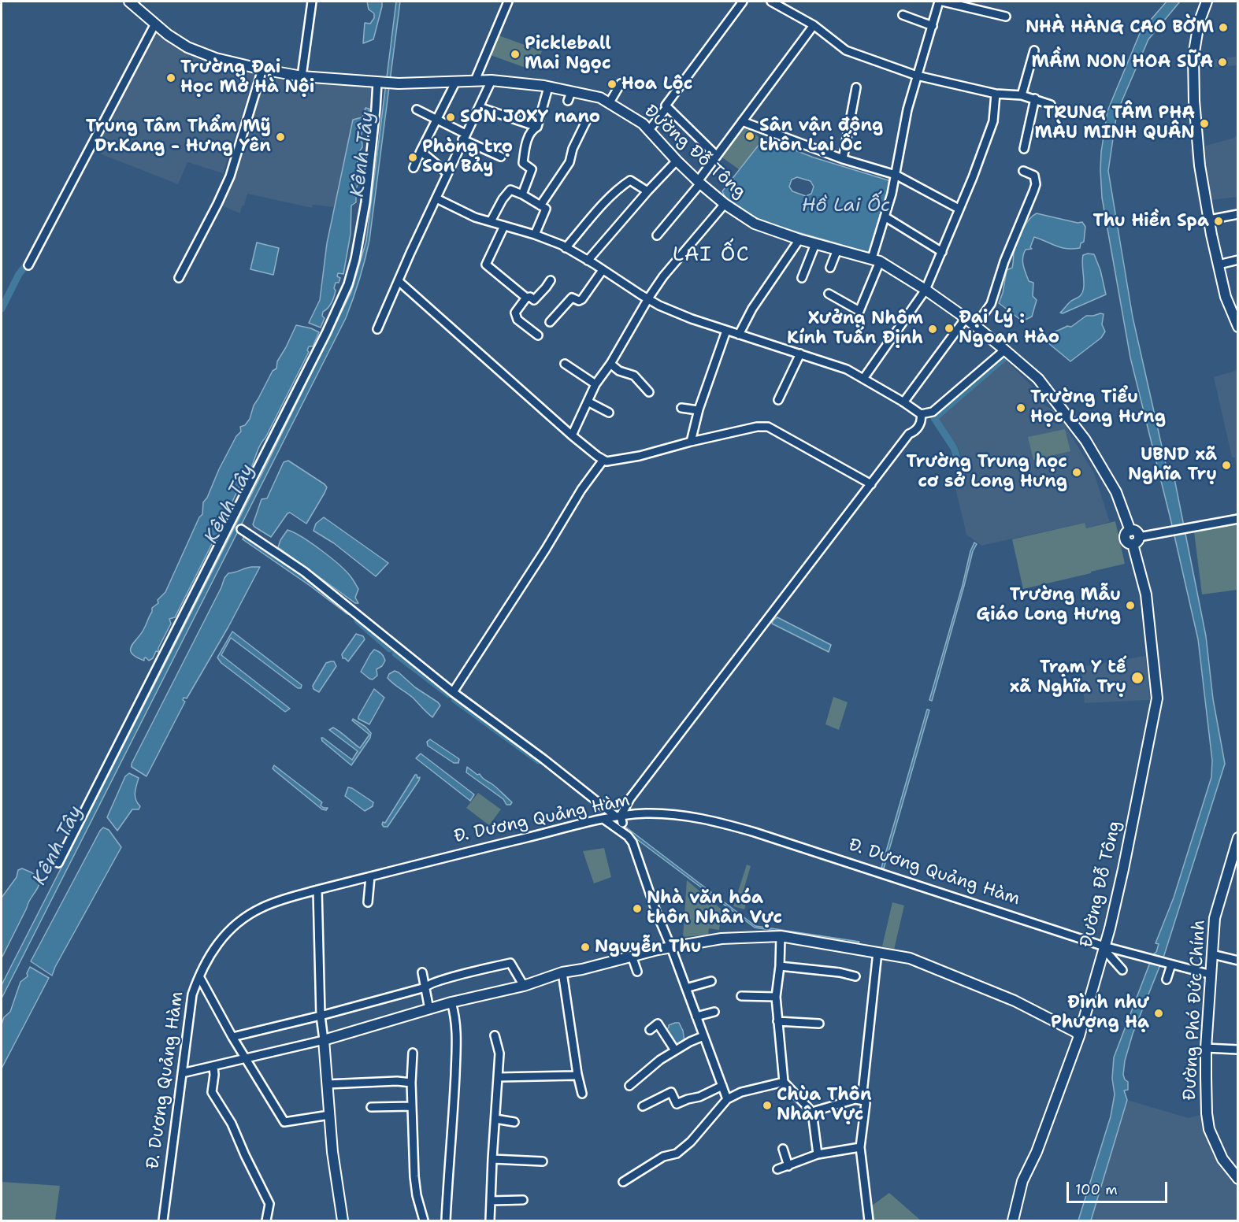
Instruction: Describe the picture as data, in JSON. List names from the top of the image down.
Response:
{
  "streets": {
    "main road": ["Đường Đỗ Tông", "Đường Phó Đức Chính"],
    "street": ["Đ. Dương Quảng Hàm"]
  },
  "crossings": [
    ["Đường Đỗ Tông", "Đ. Dương Quảng Hàm"],
    ["Đ. Dương Quảng Hàm", "Đường Phó Đức Chính"]
  ],
  "districts": ["LAI ỐC"],
  "water": ["Kênh Tây", "Hồ Lai Ốc"],
  "places": [
    "NHÀ HÀNG CAO BỜM",
    "Pickleball Mai Ngọc",
    "MẦM NON HOA SỮA",
    "Trường Đại Học Mở Hà Nội",
    "Hoa Lộc",
    "SƠN JOXY nano",
    "TRUNG TÂM PHA MÀU MINH QUÂN",
    "Sân vận động thôn Lại Ốc",
    "Trung Tâm Thẩm Mỹ Dr.Kang - Hưng Yên",
    "Phòng trọ Son Bảy",
    "Thu Hiền Spa",
    "Đại Lý : Ngoan Hào",
    "Xưởng Nhôm Kính Tuấn Định",
    "Trường Tiểu Học Long Hưng",
    "UBND xã Nghĩa Trụ",
    "Trường Trung học cơ sở Long Hưng",
    "Trường Mẫu Giáo Long Hưng",
    "Trạm Y tế xã Nghĩa Trụ",
    "Nhà văn hóa thôn Nhân Vực",
    "Nguyễn Thu",
    "Đình như Phượng Hạ",
    "Chùa Thôn Nhân Vực"
  ],
  "scale_bar": "100 m"
}
